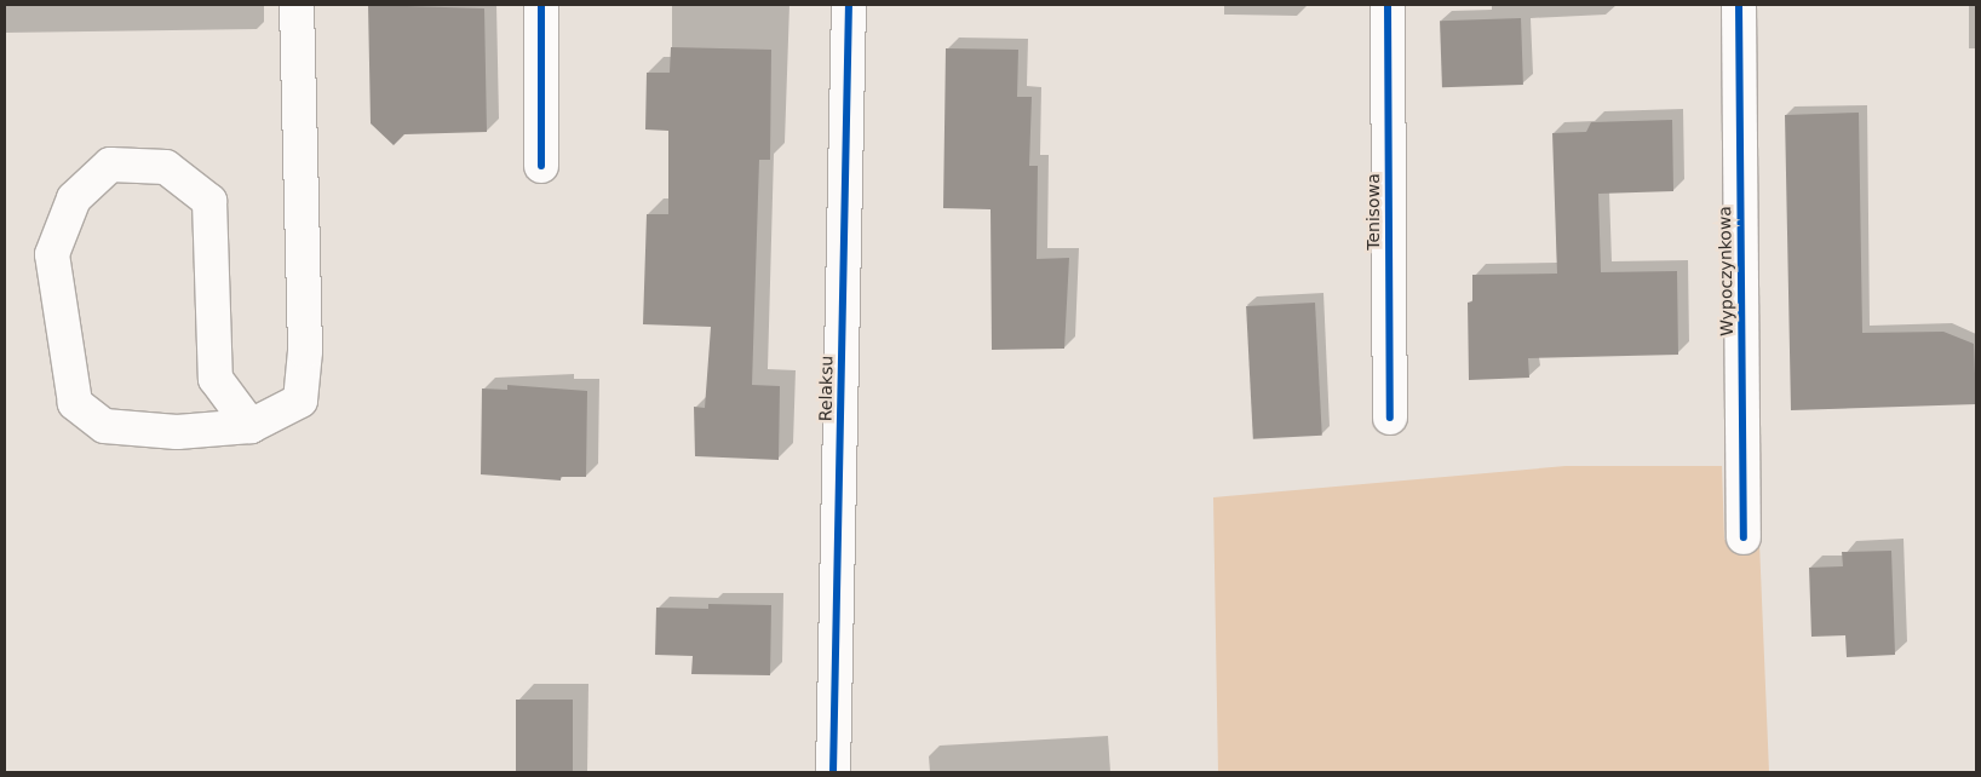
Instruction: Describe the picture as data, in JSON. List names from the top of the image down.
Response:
{
  "streets": {
    "street": ["Tenisowa", "Wypoczynkowa", "Relaksu"]
  }
}
